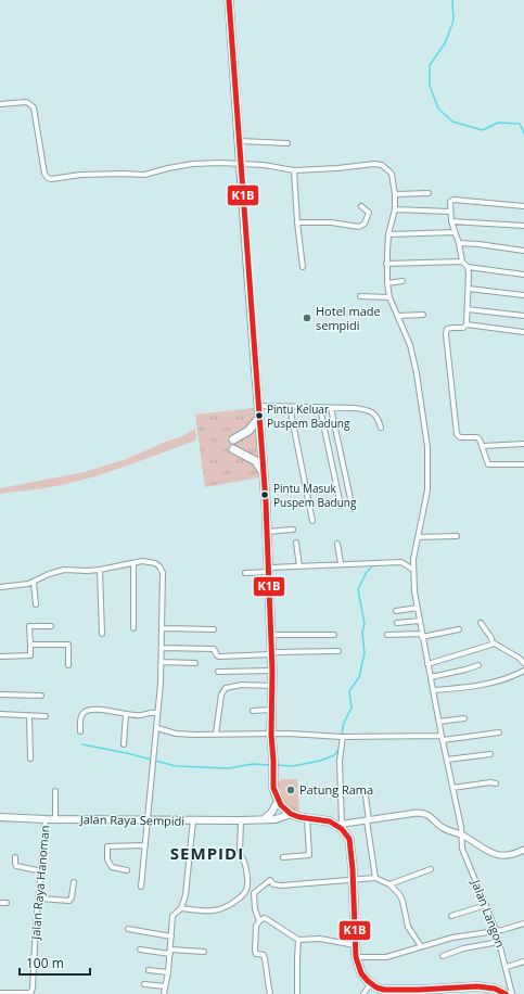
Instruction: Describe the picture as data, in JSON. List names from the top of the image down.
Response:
{
  "streets": {
    "main road": ["Jalan Raya Sempidi"],
    "street": ["Jalan Raya Hanoman", "Jalan Langon"]
  },
  "crossings": [
    ["Jalan Raya Sempidi", "Jalan Raya Hanoman"]
  ],
  "districts": ["SEMPIDI"],
  "places": [
    "Hotel made sempidi",
    "Pintu Keluar Puspem Badung",
    "Pintu Masuk Puspem Badung",
    "Patung Rama"
  ],
  "lines": ["transit line K1B"],
  "scale_bar": "100 m"
}
